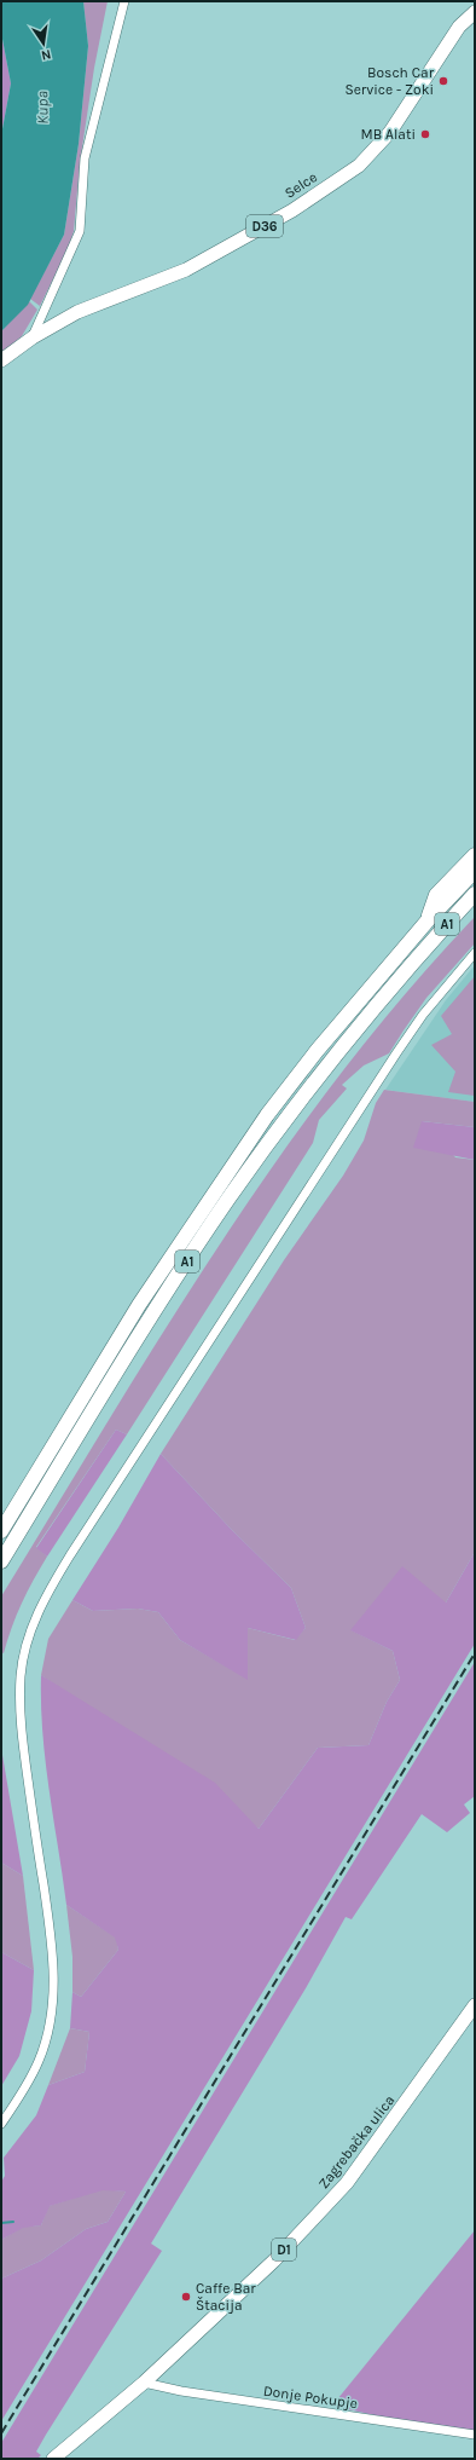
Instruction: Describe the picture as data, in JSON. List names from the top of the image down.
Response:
{
  "streets": {
    "highway": ["A1"],
    "main road": [
      "Selce",
      "D36",
      "Zagrebačka ulica",
      "D1"
    ],
    "street": ["Donje Pokupje"]
  },
  "crossings": [
    ["Zagrebačka ulica", "Donje Pokupje"]
  ],
  "water": ["Kupa"],
  "places": ["Bosch Car Service - Zoki", "MB Alati", "Caffe Bar Štacija"],
  "north": "bottom"
}
